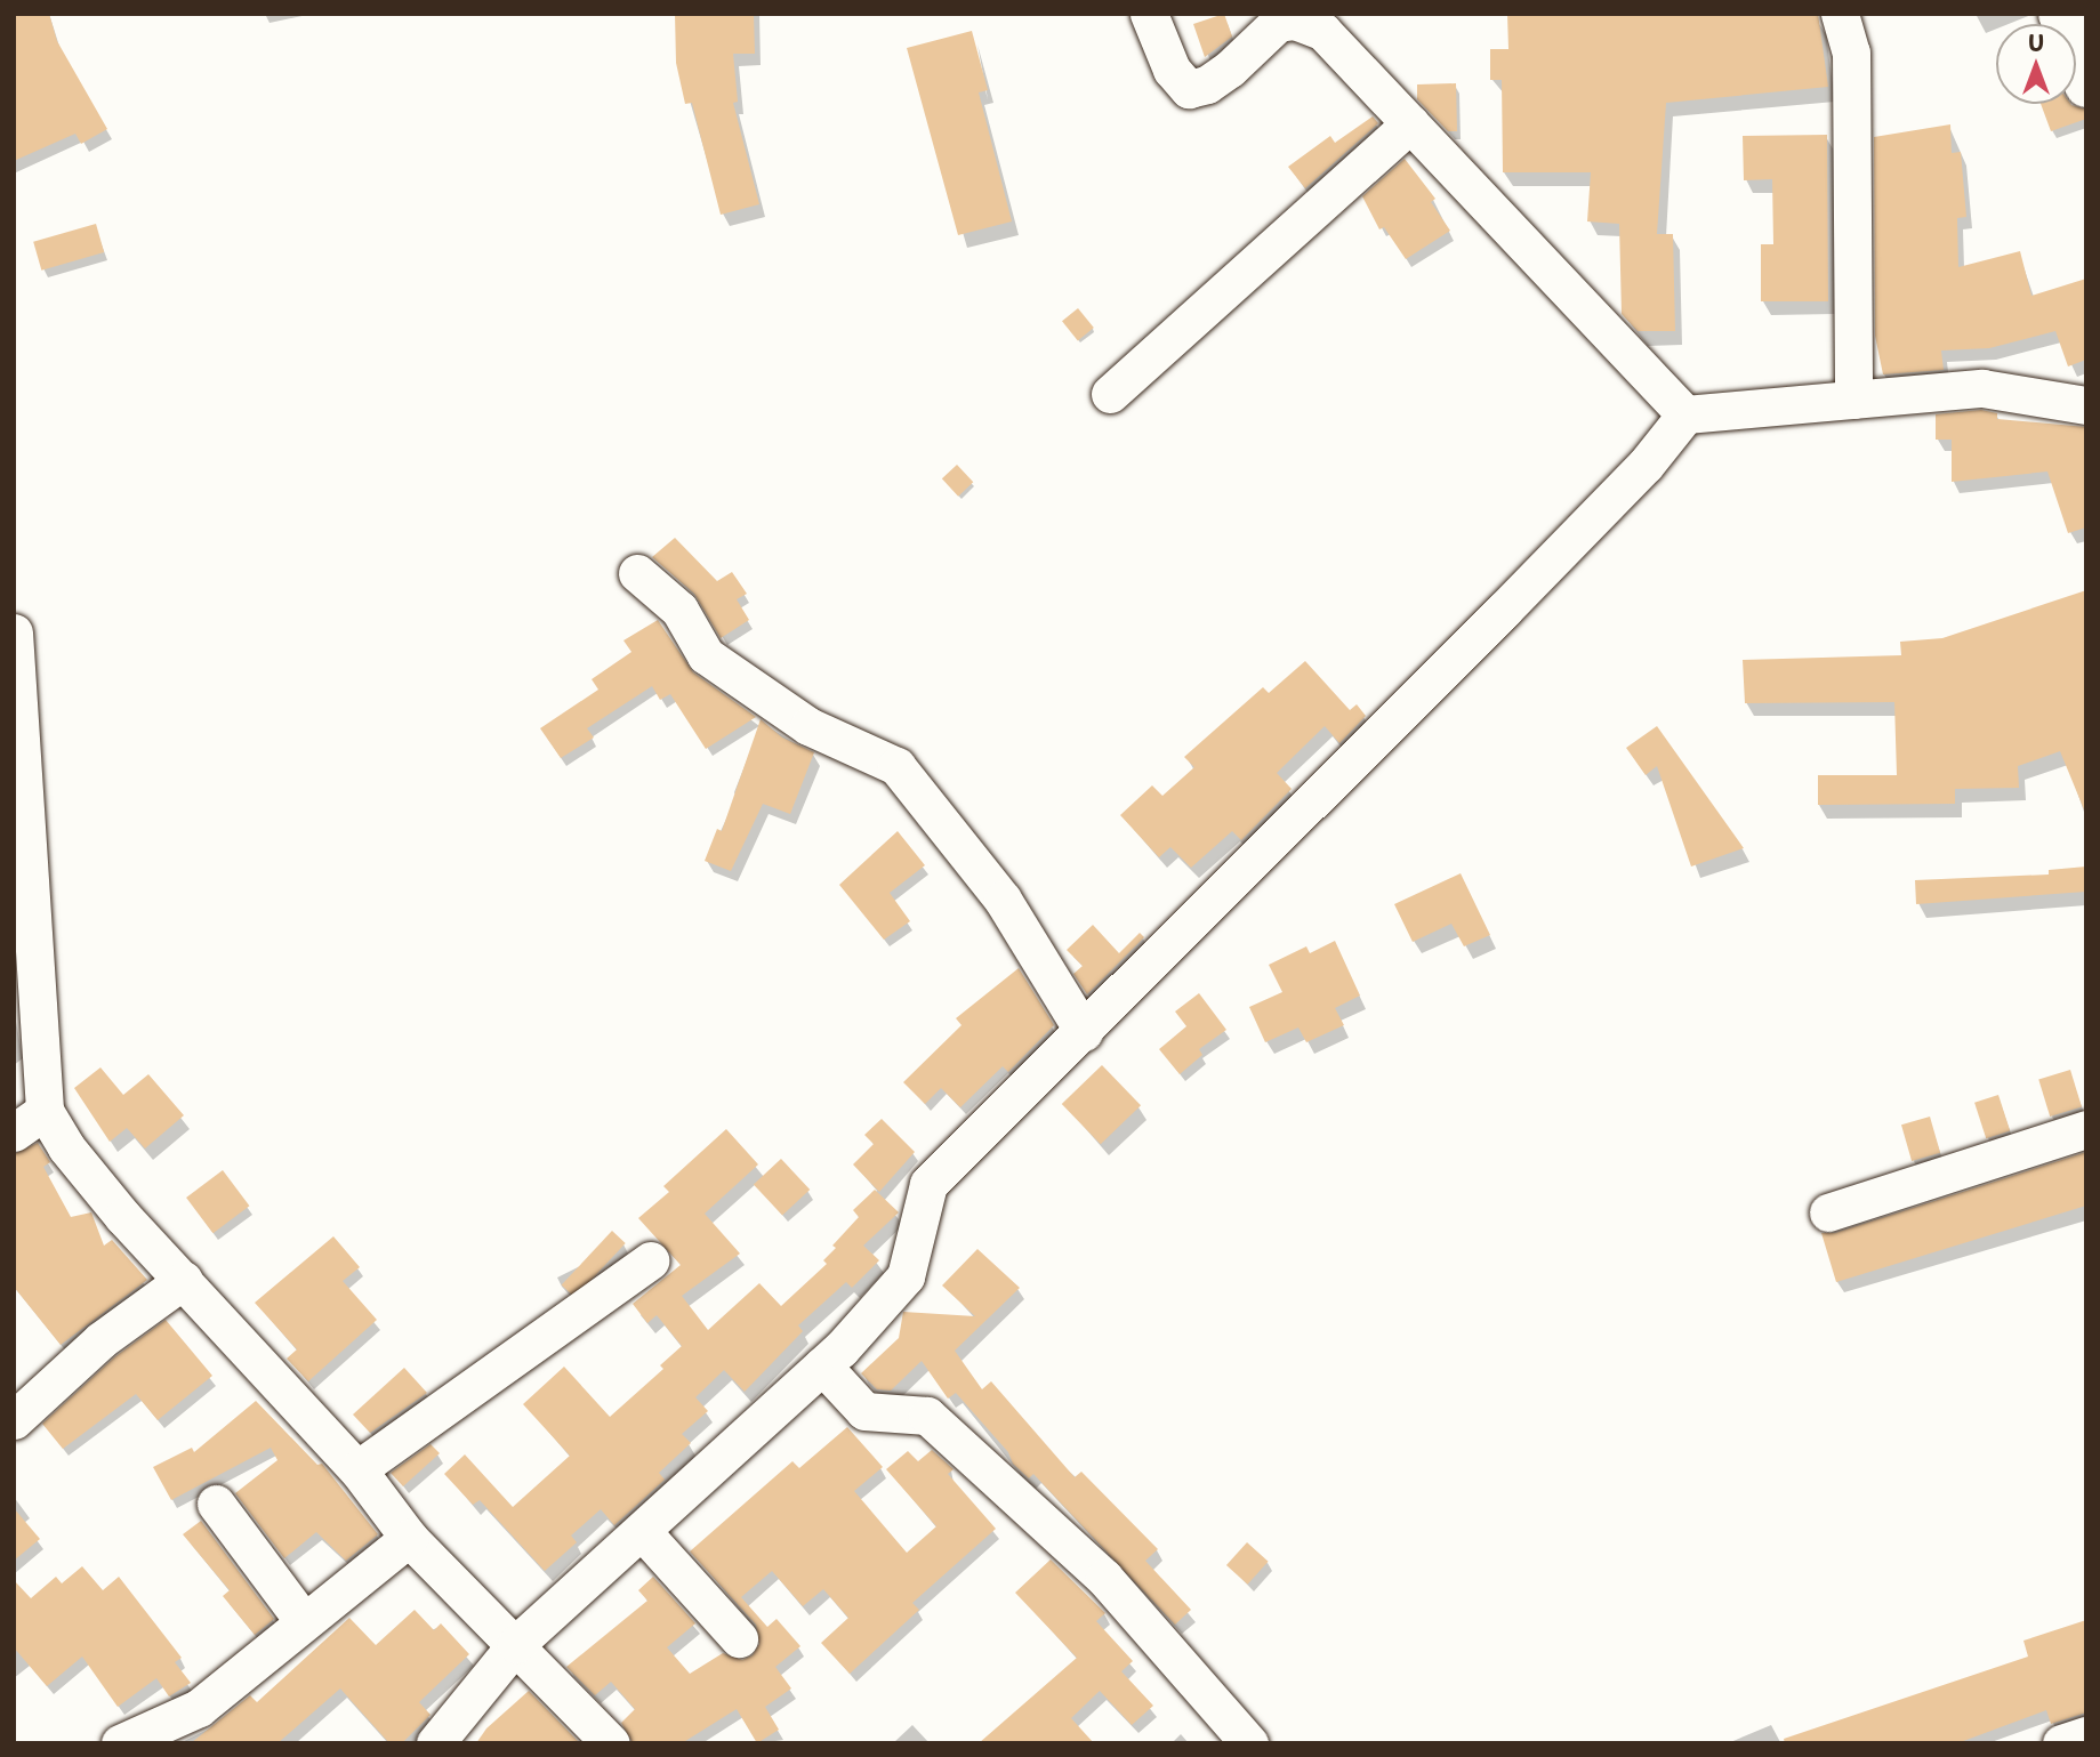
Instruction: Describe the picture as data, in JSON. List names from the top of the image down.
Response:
{
  "north": "top"
}
